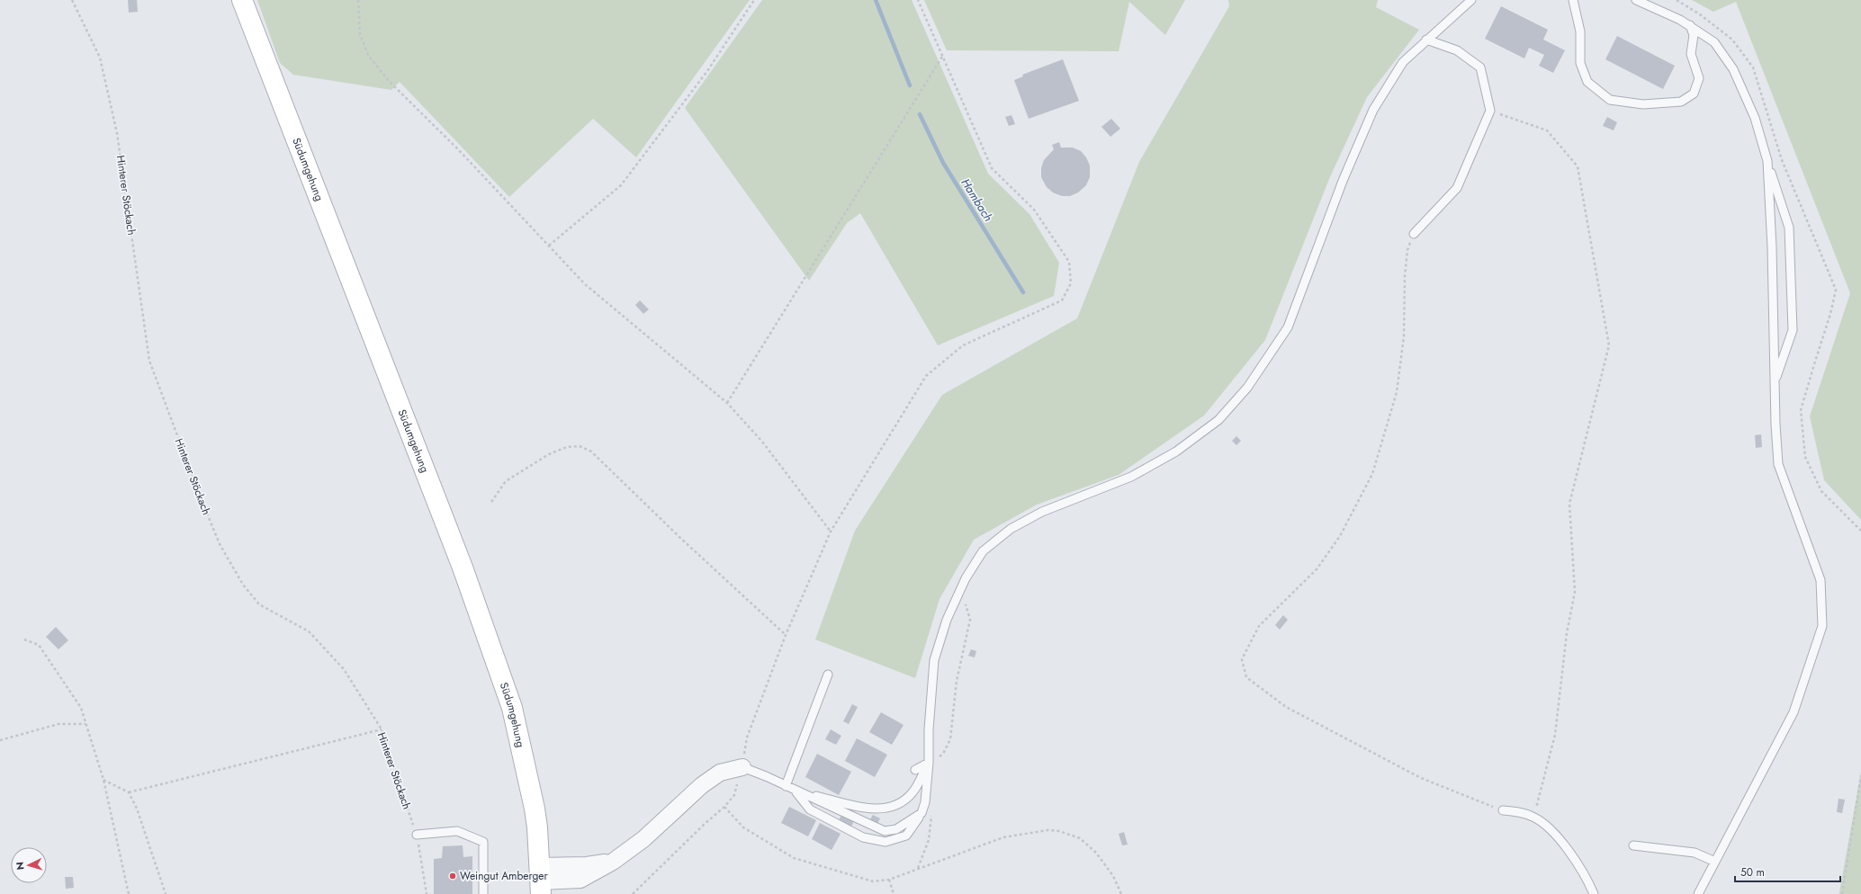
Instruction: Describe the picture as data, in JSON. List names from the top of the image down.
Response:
{
  "streets": {
    "main road": ["Südumgehung"],
    "path": ["Hinterer Stöckach"]
  },
  "water": ["Hambach"],
  "places": ["Weingut Amberger"],
  "scale_bar": "50 m",
  "north": "left"
}
